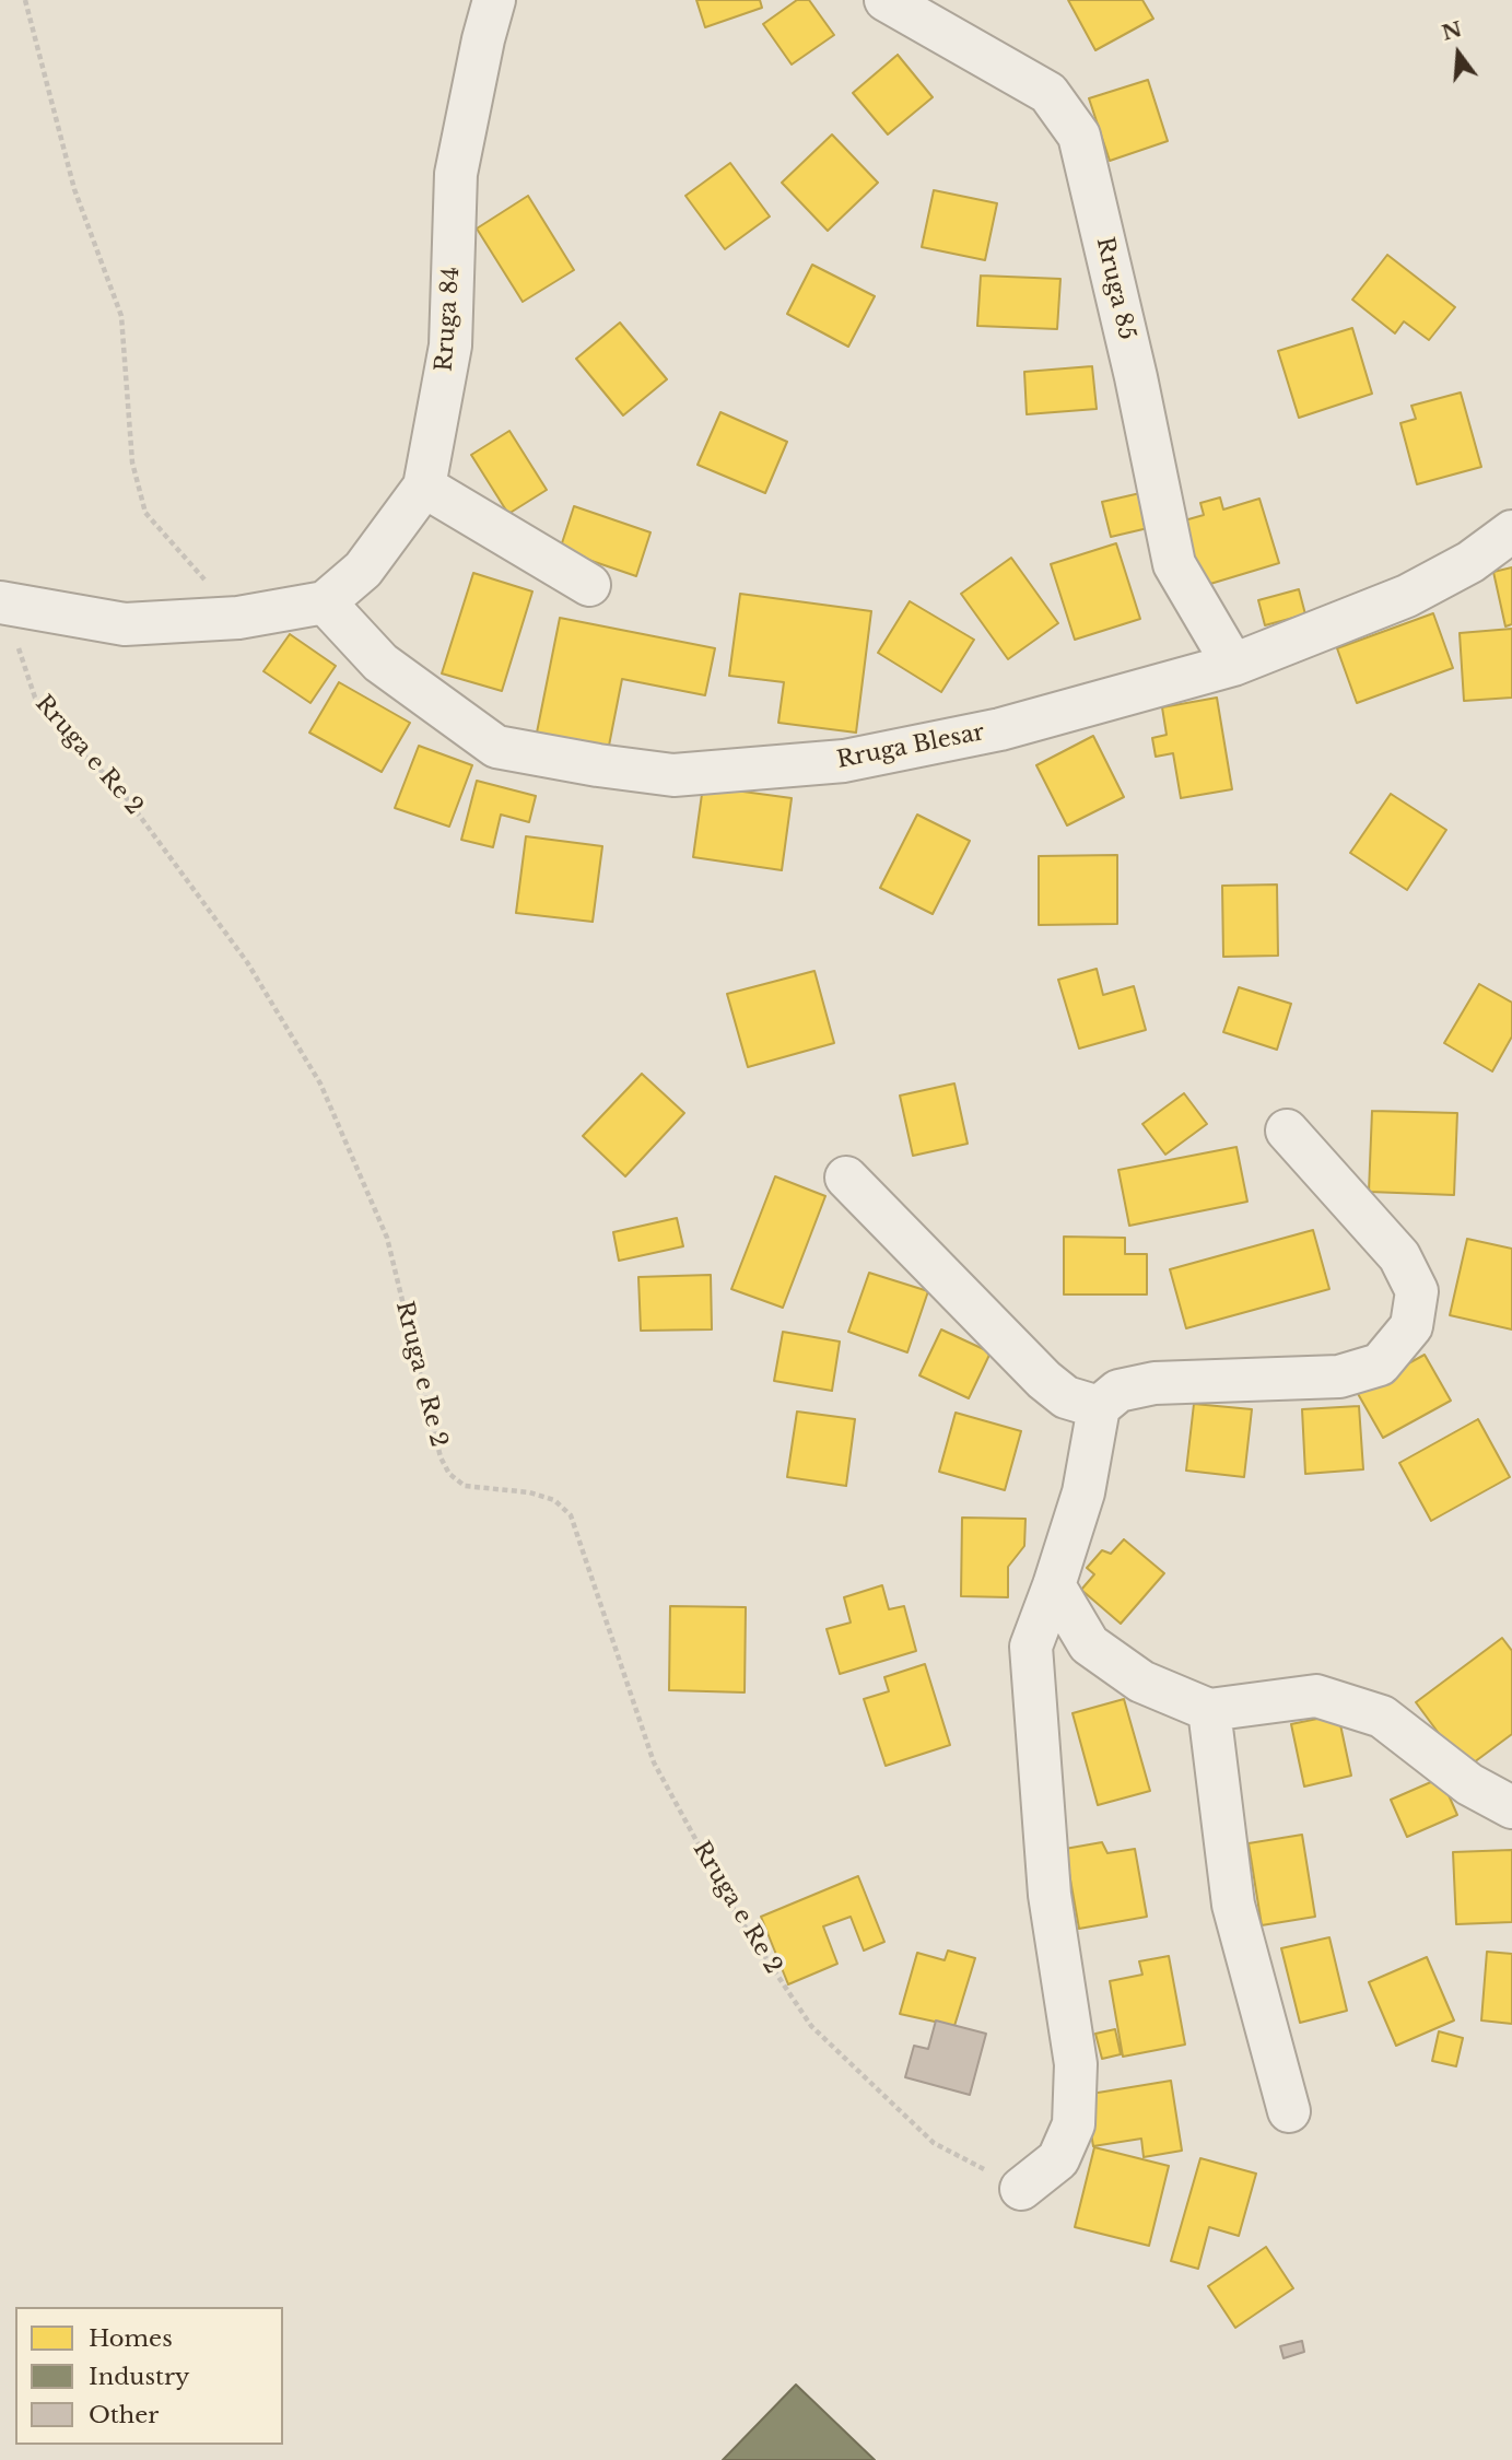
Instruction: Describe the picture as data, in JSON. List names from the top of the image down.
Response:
{
  "streets": {
    "street": ["Rruga 85", "Rruga 84", "Rruga Blesar"],
    "path": ["Rruga e Re 2"]
  },
  "crossings": [
    ["Rruga 85", "Rruga Blesar"],
    ["Rruga 84", "Rruga Blesar"]
  ],
  "legend": ["Homes", "Industry", "Other"],
  "north": "top"
}
